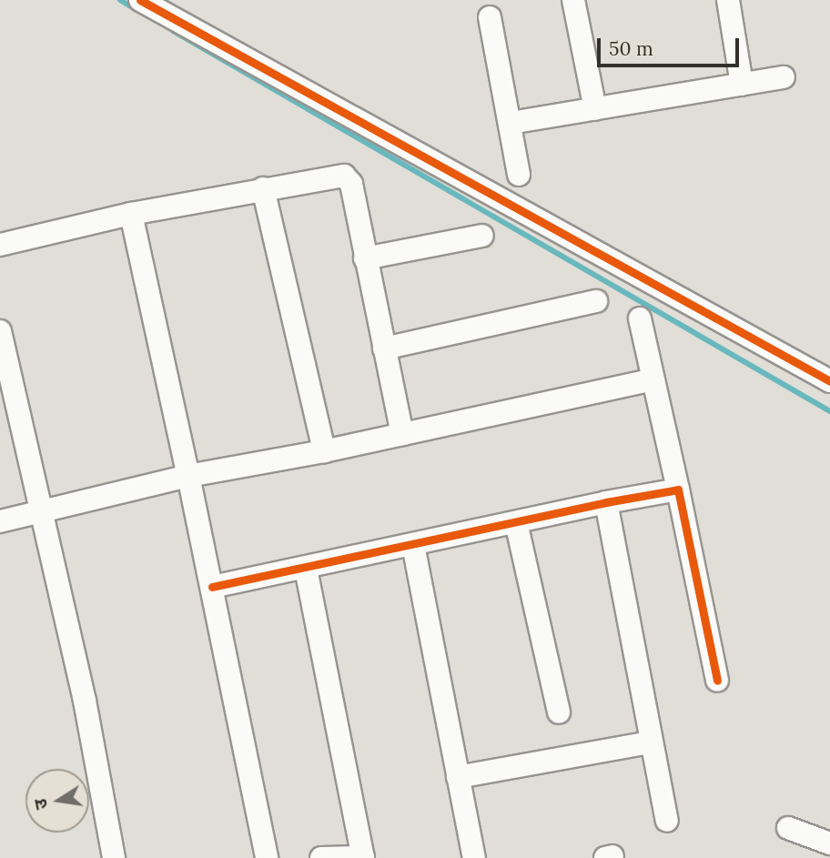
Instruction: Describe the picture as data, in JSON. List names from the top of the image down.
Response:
{
  "scale_bar": "50 m",
  "north": "left"
}
